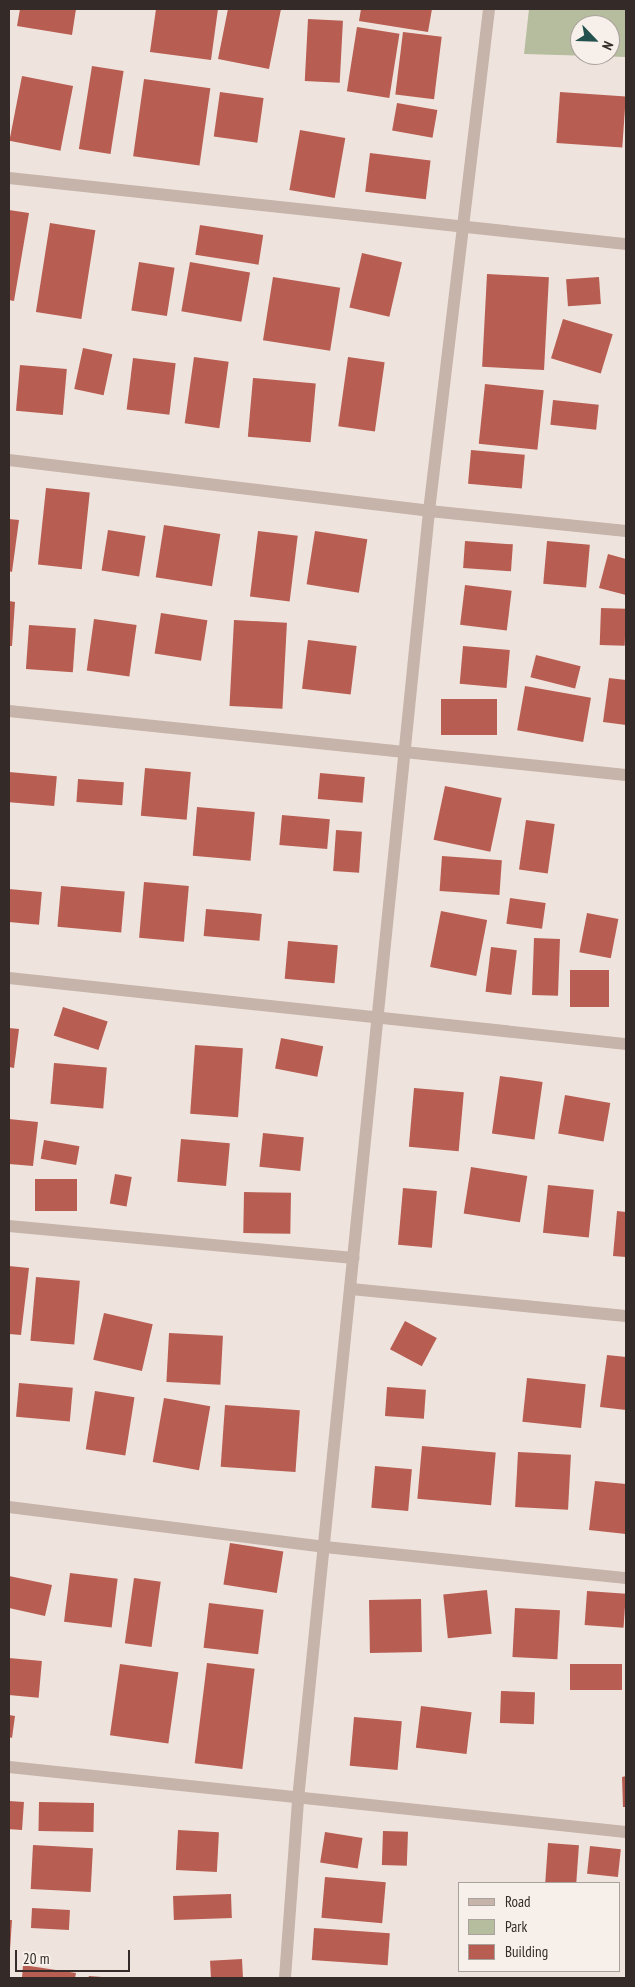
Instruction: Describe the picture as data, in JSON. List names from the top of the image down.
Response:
{
  "legend": ["Road", "Park", "Building"],
  "scale_bar": "20 m",
  "north": "bottom right"
}
